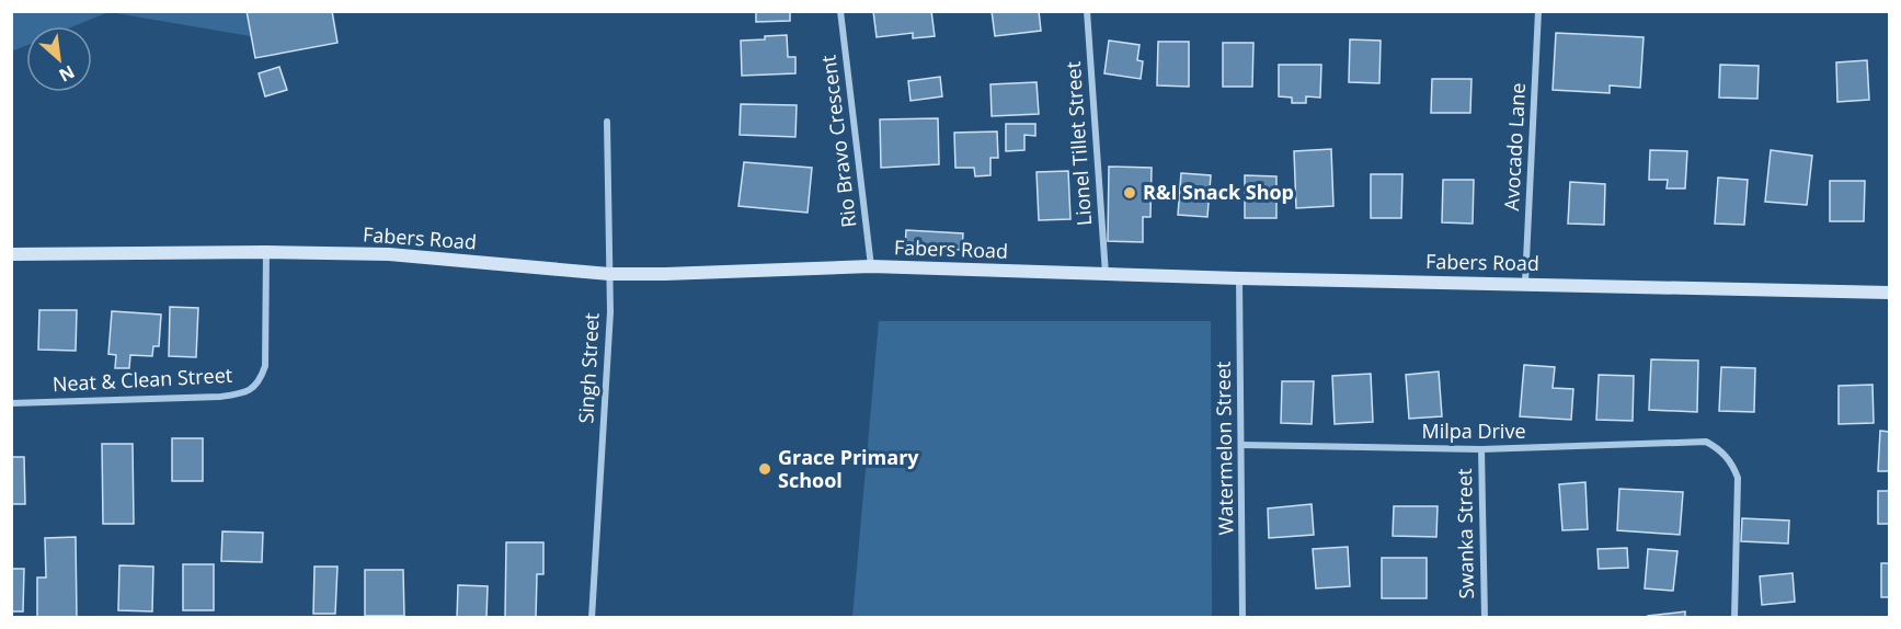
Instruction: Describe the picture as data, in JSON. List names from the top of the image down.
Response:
{
  "streets": {
    "main road": ["Fabers Road"],
    "street": [
      "Rio Bravo Crescent",
      "Lionel Tillet Street",
      "Avocado Lane",
      "Singh Street",
      "Neat & Clean Street",
      "Milpa Drive",
      "Watermelon Street",
      "Swanka Street"
    ]
  },
  "crossings": [
    ["Rio Bravo Crescent", "Fabers Road"],
    ["Lionel Tillet Street", "Fabers Road"],
    ["Avocado Lane", "Fabers Road"],
    ["Fabers Road", "Singh Street"],
    ["Fabers Road", "Neat & Clean Street"],
    ["Fabers Road", "Watermelon Street"],
    ["Milpa Drive", "Watermelon Street"],
    ["Milpa Drive", "Swanka Street"]
  ],
  "places": ["R&I Snack Shop", "Grace Primary School"],
  "north": "bottom right"
}
